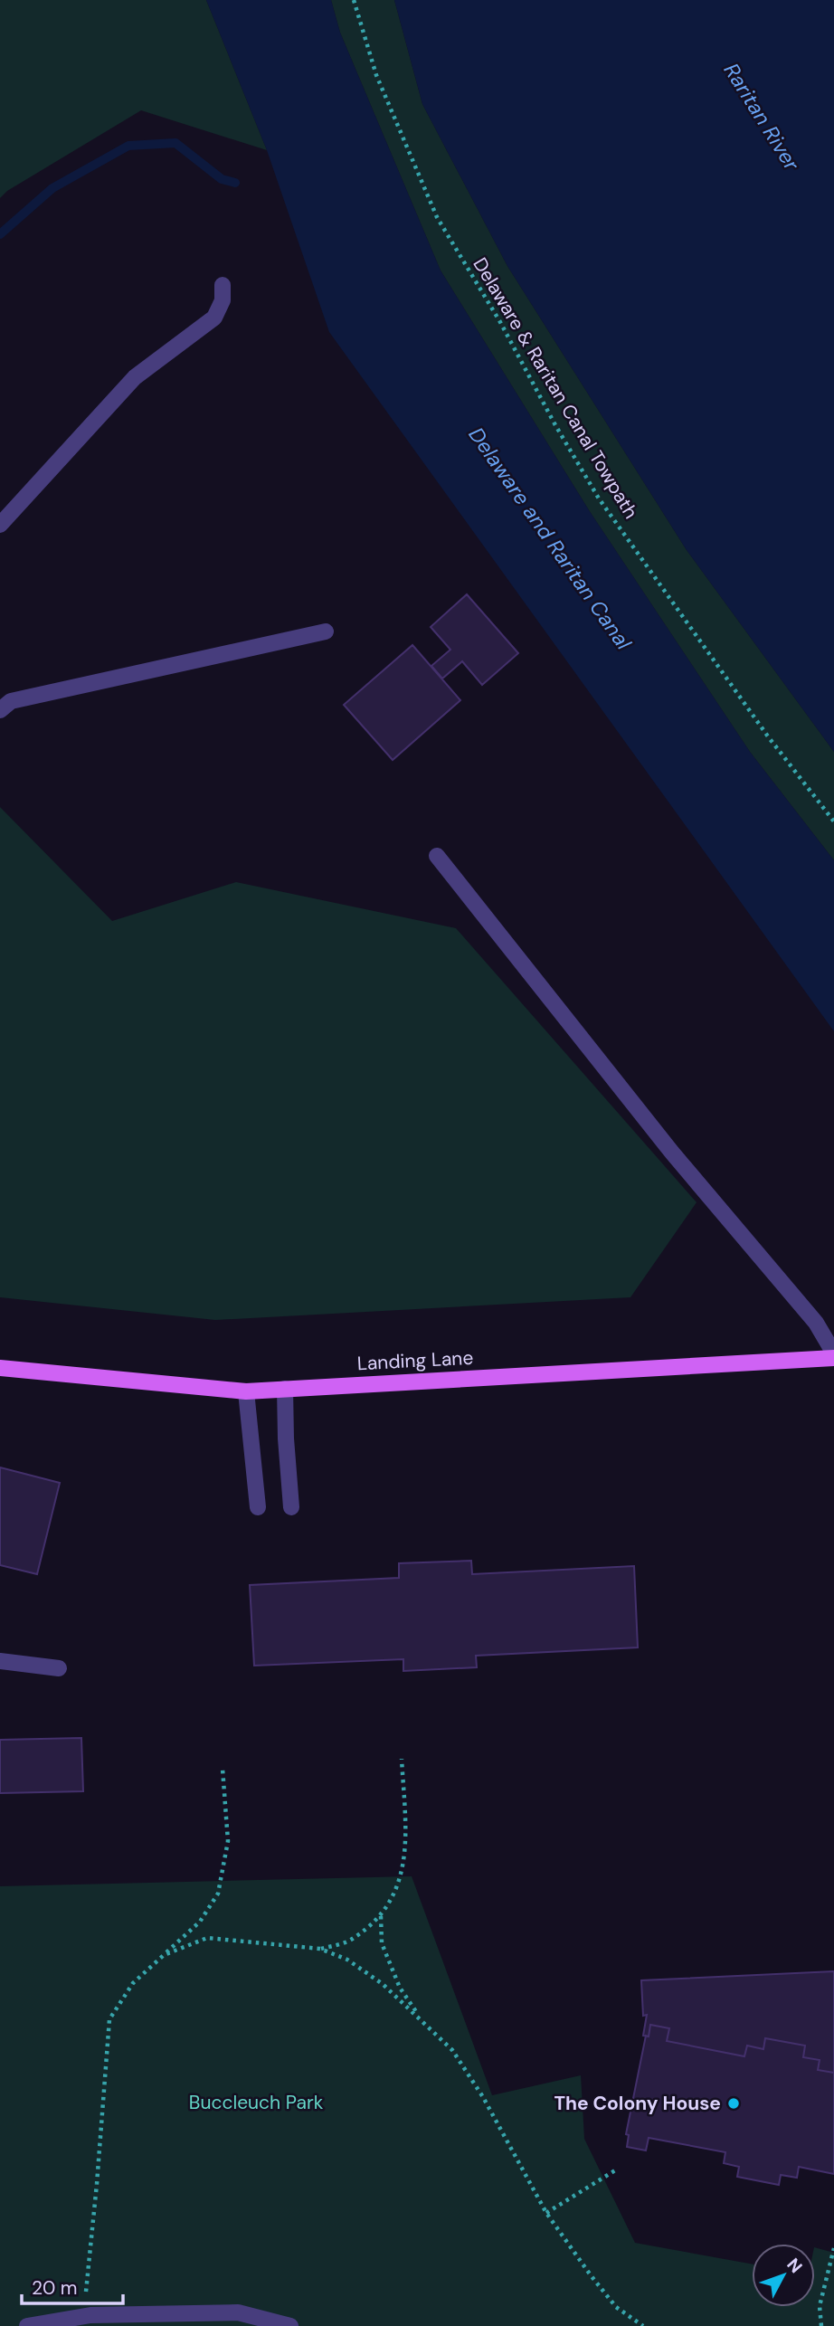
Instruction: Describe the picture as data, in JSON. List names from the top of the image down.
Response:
{
  "streets": {
    "main road": ["Landing Lane"],
    "path": ["Delaware & Raritan Canal Towpath"]
  },
  "water": ["Raritan River", "Delaware and Raritan Canal"],
  "parks": ["Buccleuch Park"],
  "places": ["The Colony House"],
  "scale_bar": "20 m",
  "north": "top right"
}
